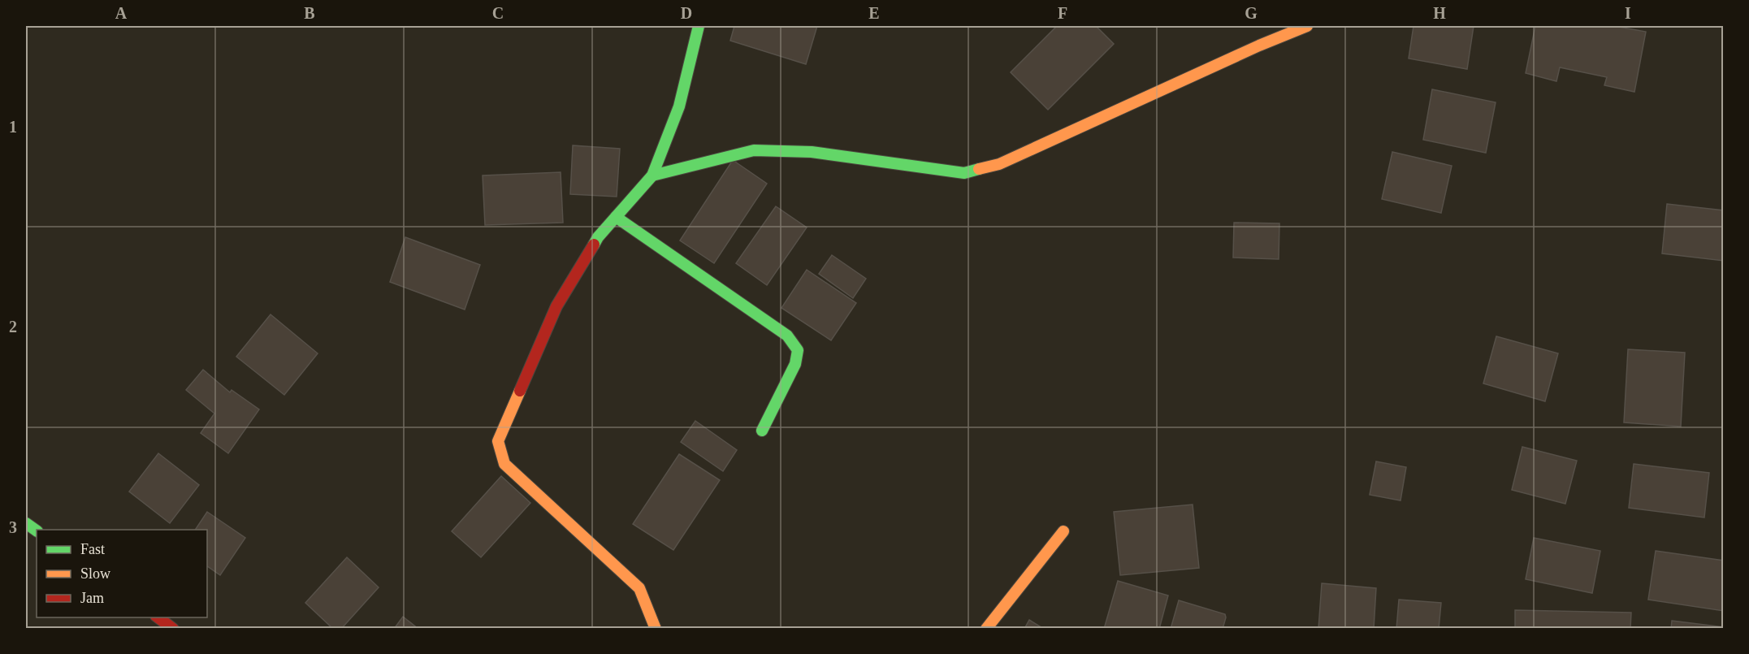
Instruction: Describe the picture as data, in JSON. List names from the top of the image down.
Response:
{
  "legend": ["Fast", "Slow", "Jam"],
  "grid": {
    "columns": [
      "A",
      "B",
      "C",
      "D",
      "E",
      "F",
      "G",
      "H",
      "I"
    ],
    "rows": ["1", "2", "3"]
  }
}
